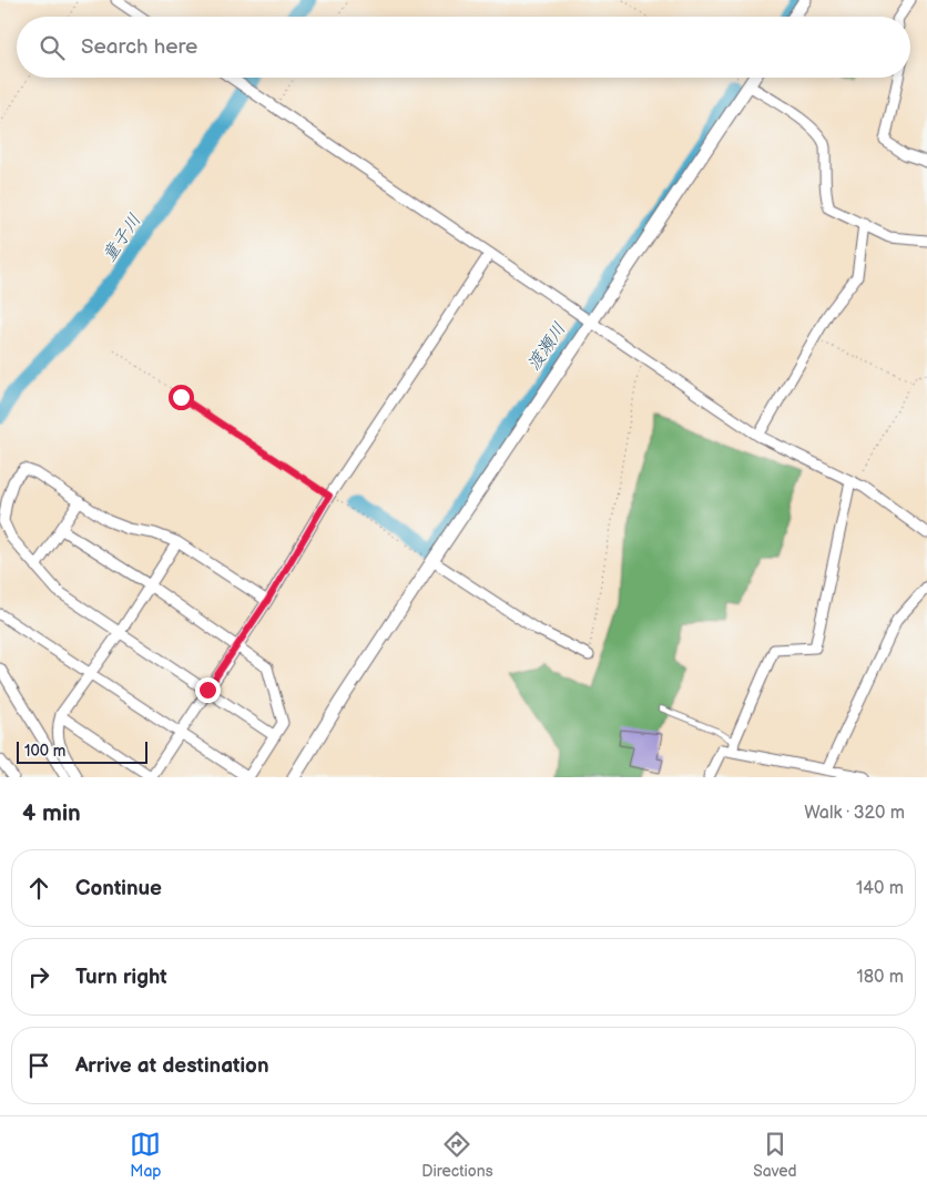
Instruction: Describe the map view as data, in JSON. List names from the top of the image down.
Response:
{
  "water": ["童子川", "渡瀬川"],
  "scale_bar": "100 m",
  "page": {
    "search": "Search here",
    "scale": "100 m",
    "heading": ["4 min", "Walk · 320 m"],
    "list": [
      ["Continue", "140 m"],
      ["Turn right", "180 m"],
      "Arrive at destination"
    ],
    "nav": ["Map", "Directions", "Saved"]
  }
}
